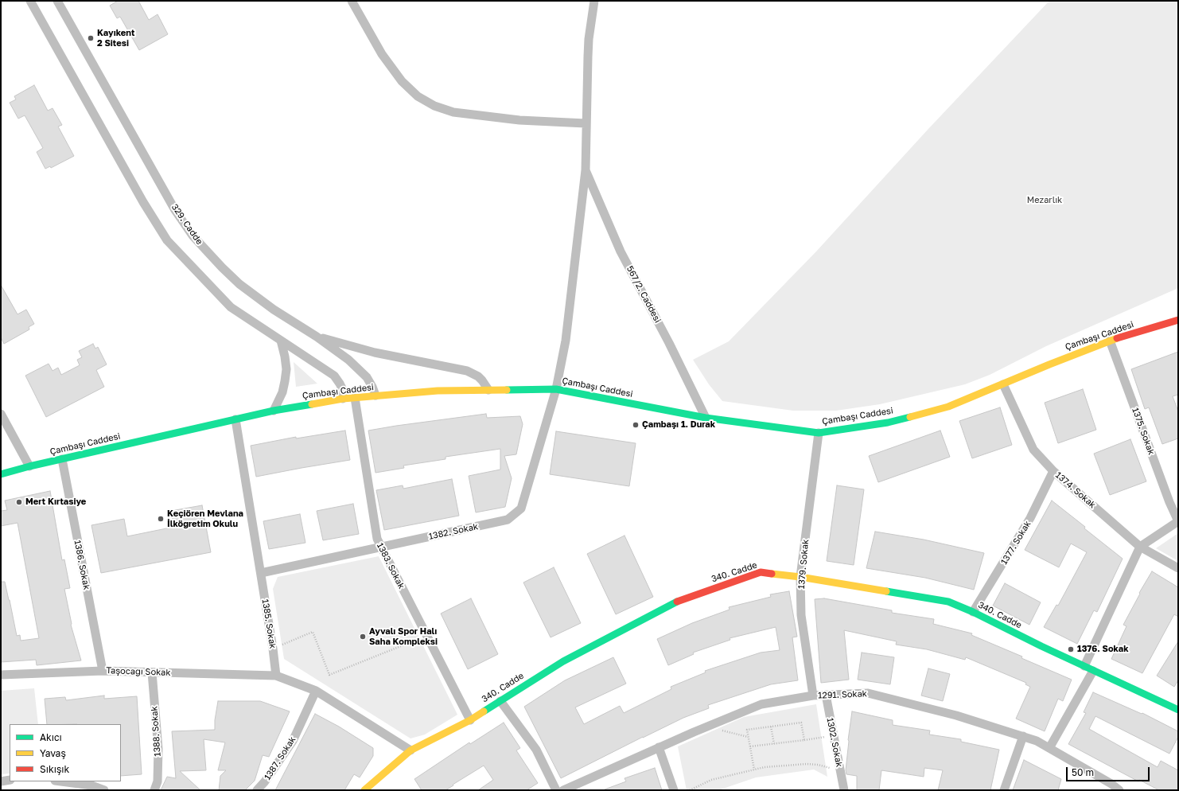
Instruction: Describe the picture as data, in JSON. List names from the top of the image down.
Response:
{
  "streets": {
    "main road": ["Çambaşı Caddesi", "340. Cadde"],
    "street": [
      "329. Cadde",
      "567/2. Caddesi",
      "1375. Sokak",
      "1374. Sokak",
      "1382. Sokak",
      "1377. Sokak",
      "1379. Sokak",
      "1386. Sokak",
      "1383. Sokak",
      "1385. Sokak",
      "Taşocağı Sokak",
      "1291. Sokak",
      "1388. Sokak",
      "1302. Sokak",
      "1387. Sokak"
    ]
  },
  "crossings": [
    ["329. Cadde", "Çambaşı Caddesi"],
    ["567/2. Caddesi", "Çambaşı Caddesi"],
    ["567/2. Caddesi", "1382. Sokak"],
    ["Çambaşı Caddesi", "1375. Sokak"],
    ["Çambaşı Caddesi", "1374. Sokak"],
    ["Çambaşı Caddesi", "1382. Sokak"],
    ["Çambaşı Caddesi", "1379. Sokak"],
    ["Çambaşı Caddesi", "1386. Sokak"],
    ["Çambaşı Caddesi", "1383. Sokak"],
    ["Çambaşı Caddesi", "1385. Sokak"],
    ["1374. Sokak", "1377. Sokak"],
    ["1382. Sokak", "1383. Sokak"],
    ["1382. Sokak", "1385. Sokak"],
    ["1377. Sokak", "340. Cadde"],
    ["1379. Sokak", "340. Cadde"],
    ["1379. Sokak", "1291. Sokak"],
    ["1386. Sokak", "Taşocağı Sokak"],
    ["1383. Sokak", "340. Cadde"],
    ["1385. Sokak", "Taşocağı Sokak"],
    ["Taşocağı Sokak", "1388. Sokak"],
    ["1291. Sokak", "1302. Sokak"]
  ],
  "parks": ["Mezarlık"],
  "places": [
    "Kayıkent 2 Sitesi",
    "Çambaşı 1. Durak",
    "Mert Kırtasiye",
    "Keçiören Mevlana İlköğretim Okulu",
    "Ayvalı Spor Halı Saha Kompleksi",
    "1376. Sokak"
  ],
  "legend": ["Akıcı", "Yavaş", "Sıkışık"],
  "scale_bar": "50 m"
}
